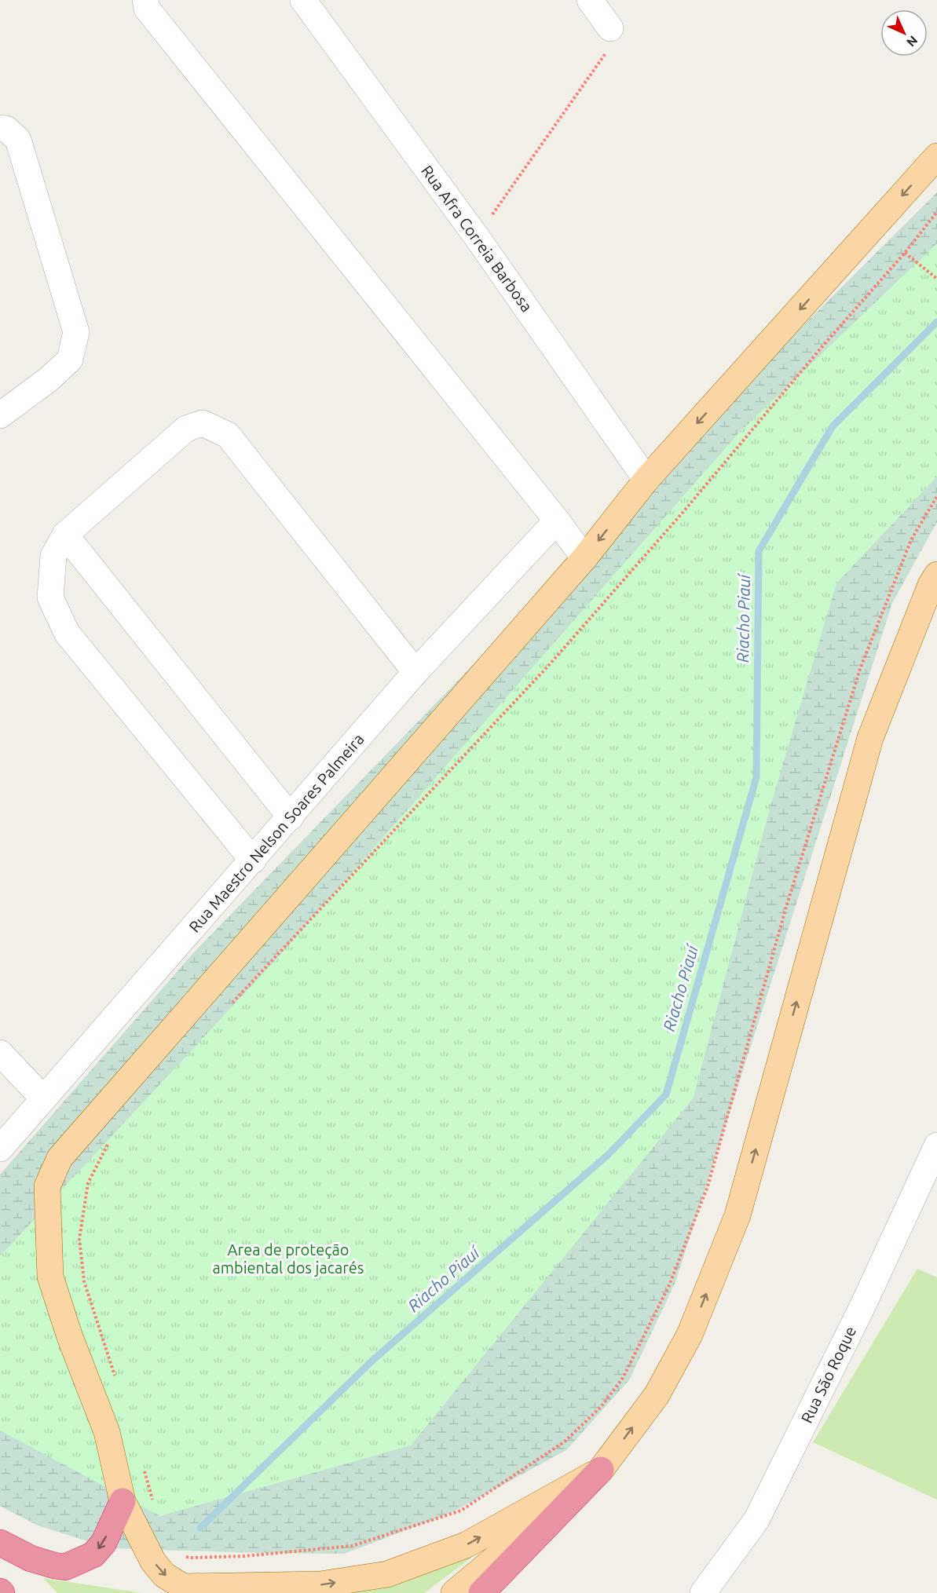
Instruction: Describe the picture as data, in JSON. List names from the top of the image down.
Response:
{
  "streets": {
    "street": ["Rua Afra Correia Barbosa", "Rua Maestro Nelson Soares Palmeira", "Rua São Roque"]
  },
  "water": ["Riacho Piauí"],
  "parks": ["Area de proteção ambiental dos jacarés"],
  "north": "bottom right"
}
